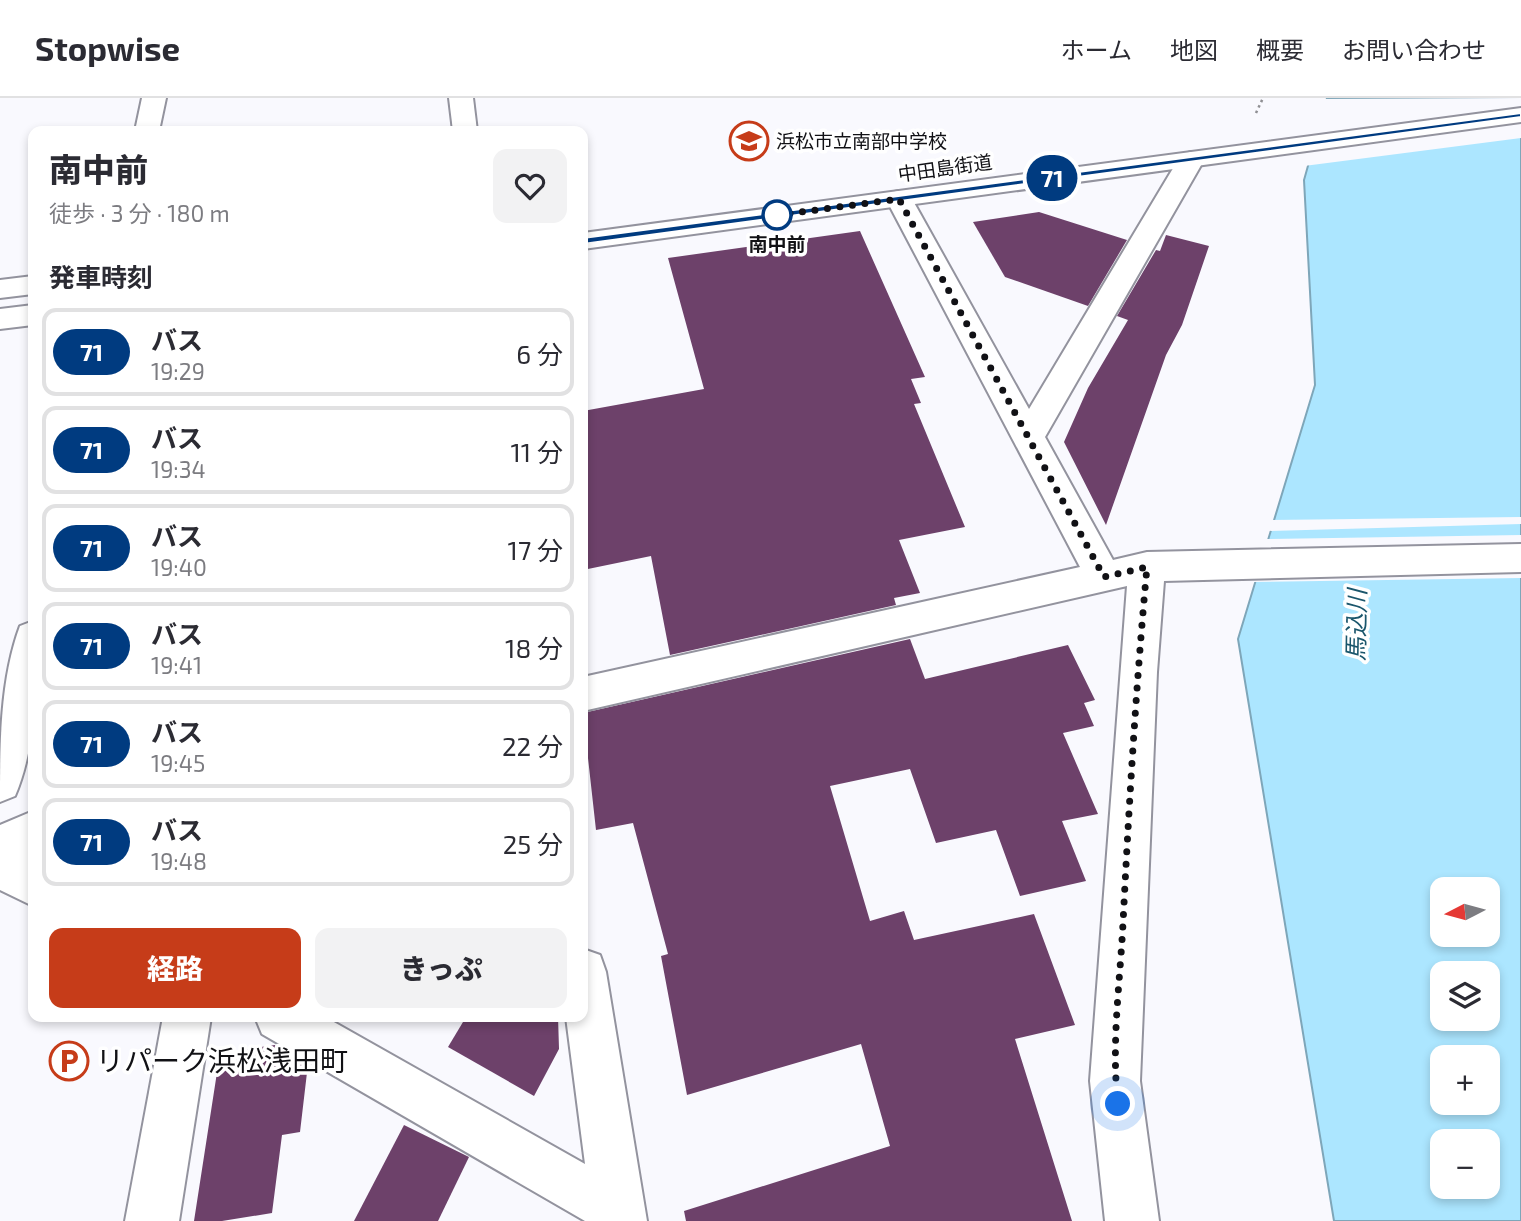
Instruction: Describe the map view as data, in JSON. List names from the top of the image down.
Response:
{
  "streets": {
    "street": ["中田島街道"]
  },
  "water": ["馬込川"],
  "places": {
    "school or university": ["浜松市立南部中学校"],
    "other": ["南中前"],
    "parking": ["リパーク浜松浅田町"]
  },
  "lines": ["bus line 71"],
  "north": "left",
  "page": {
    "header": "Stopwise",
    "nav": [
      "ホーム",
      "地図",
      "概要",
      "お問い合わせ"
    ],
    "on_map": "71",
    "heading": [
      ["南中前", "徒歩 · 3 分 · 180 m"],
      "発車時刻"
    ],
    "list": [
      {
        "mark": "71",
        "name": "バス",
        "note": "19:29",
        "value": "6 分"
      },
      {
        "mark": "71",
        "name": "バス",
        "note": "19:34",
        "value": "11 分"
      },
      {
        "mark": "71",
        "name": "バス",
        "note": "19:40",
        "value": "17 分"
      },
      {
        "mark": "71",
        "name": "バス",
        "note": "19:41",
        "value": "18 分"
      },
      {
        "mark": "71",
        "name": "バス",
        "note": "19:45",
        "value": "22 分"
      },
      {
        "mark": "71",
        "name": "バス",
        "note": "19:48",
        "value": "25 分"
      }
    ],
    "map_buttons": ["+", "−"],
    "buttons": ["経路", "きっぷ"]
  }
}
